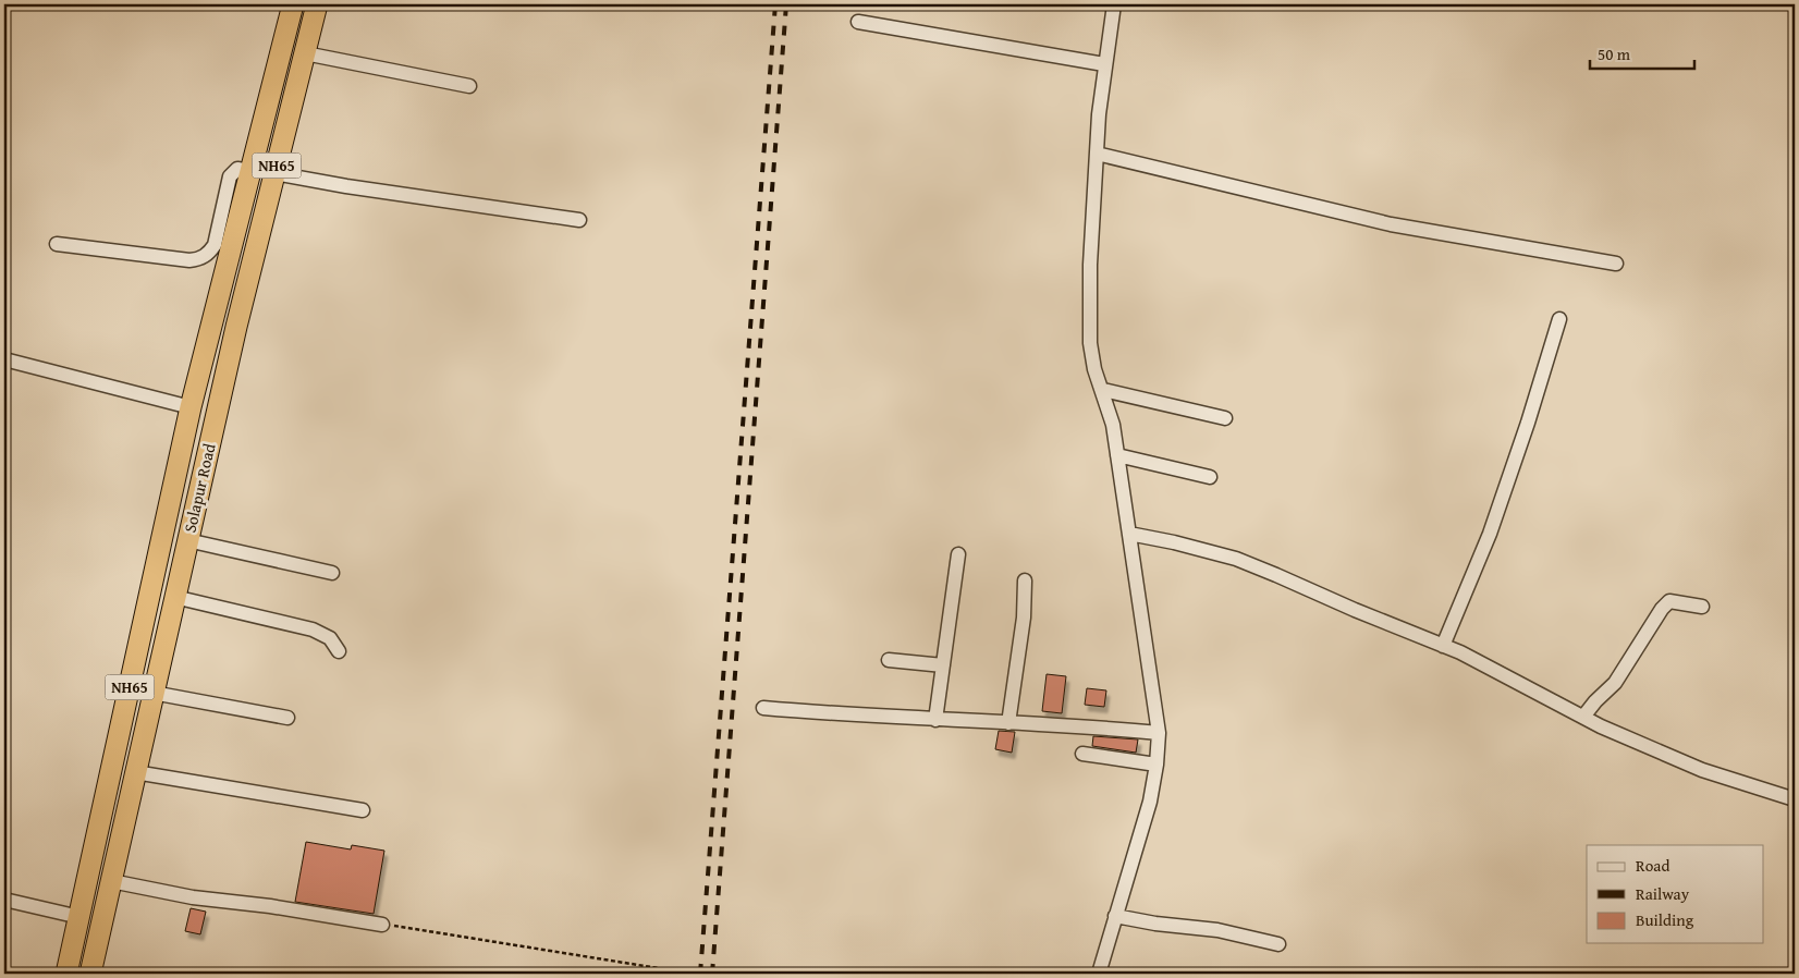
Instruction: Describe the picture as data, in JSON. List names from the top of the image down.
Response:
{
  "streets": {
    "highway": ["NH65", "Solapur Road"]
  },
  "legend": ["Road", "Railway", "Building"],
  "scale_bar": "50 m"
}
